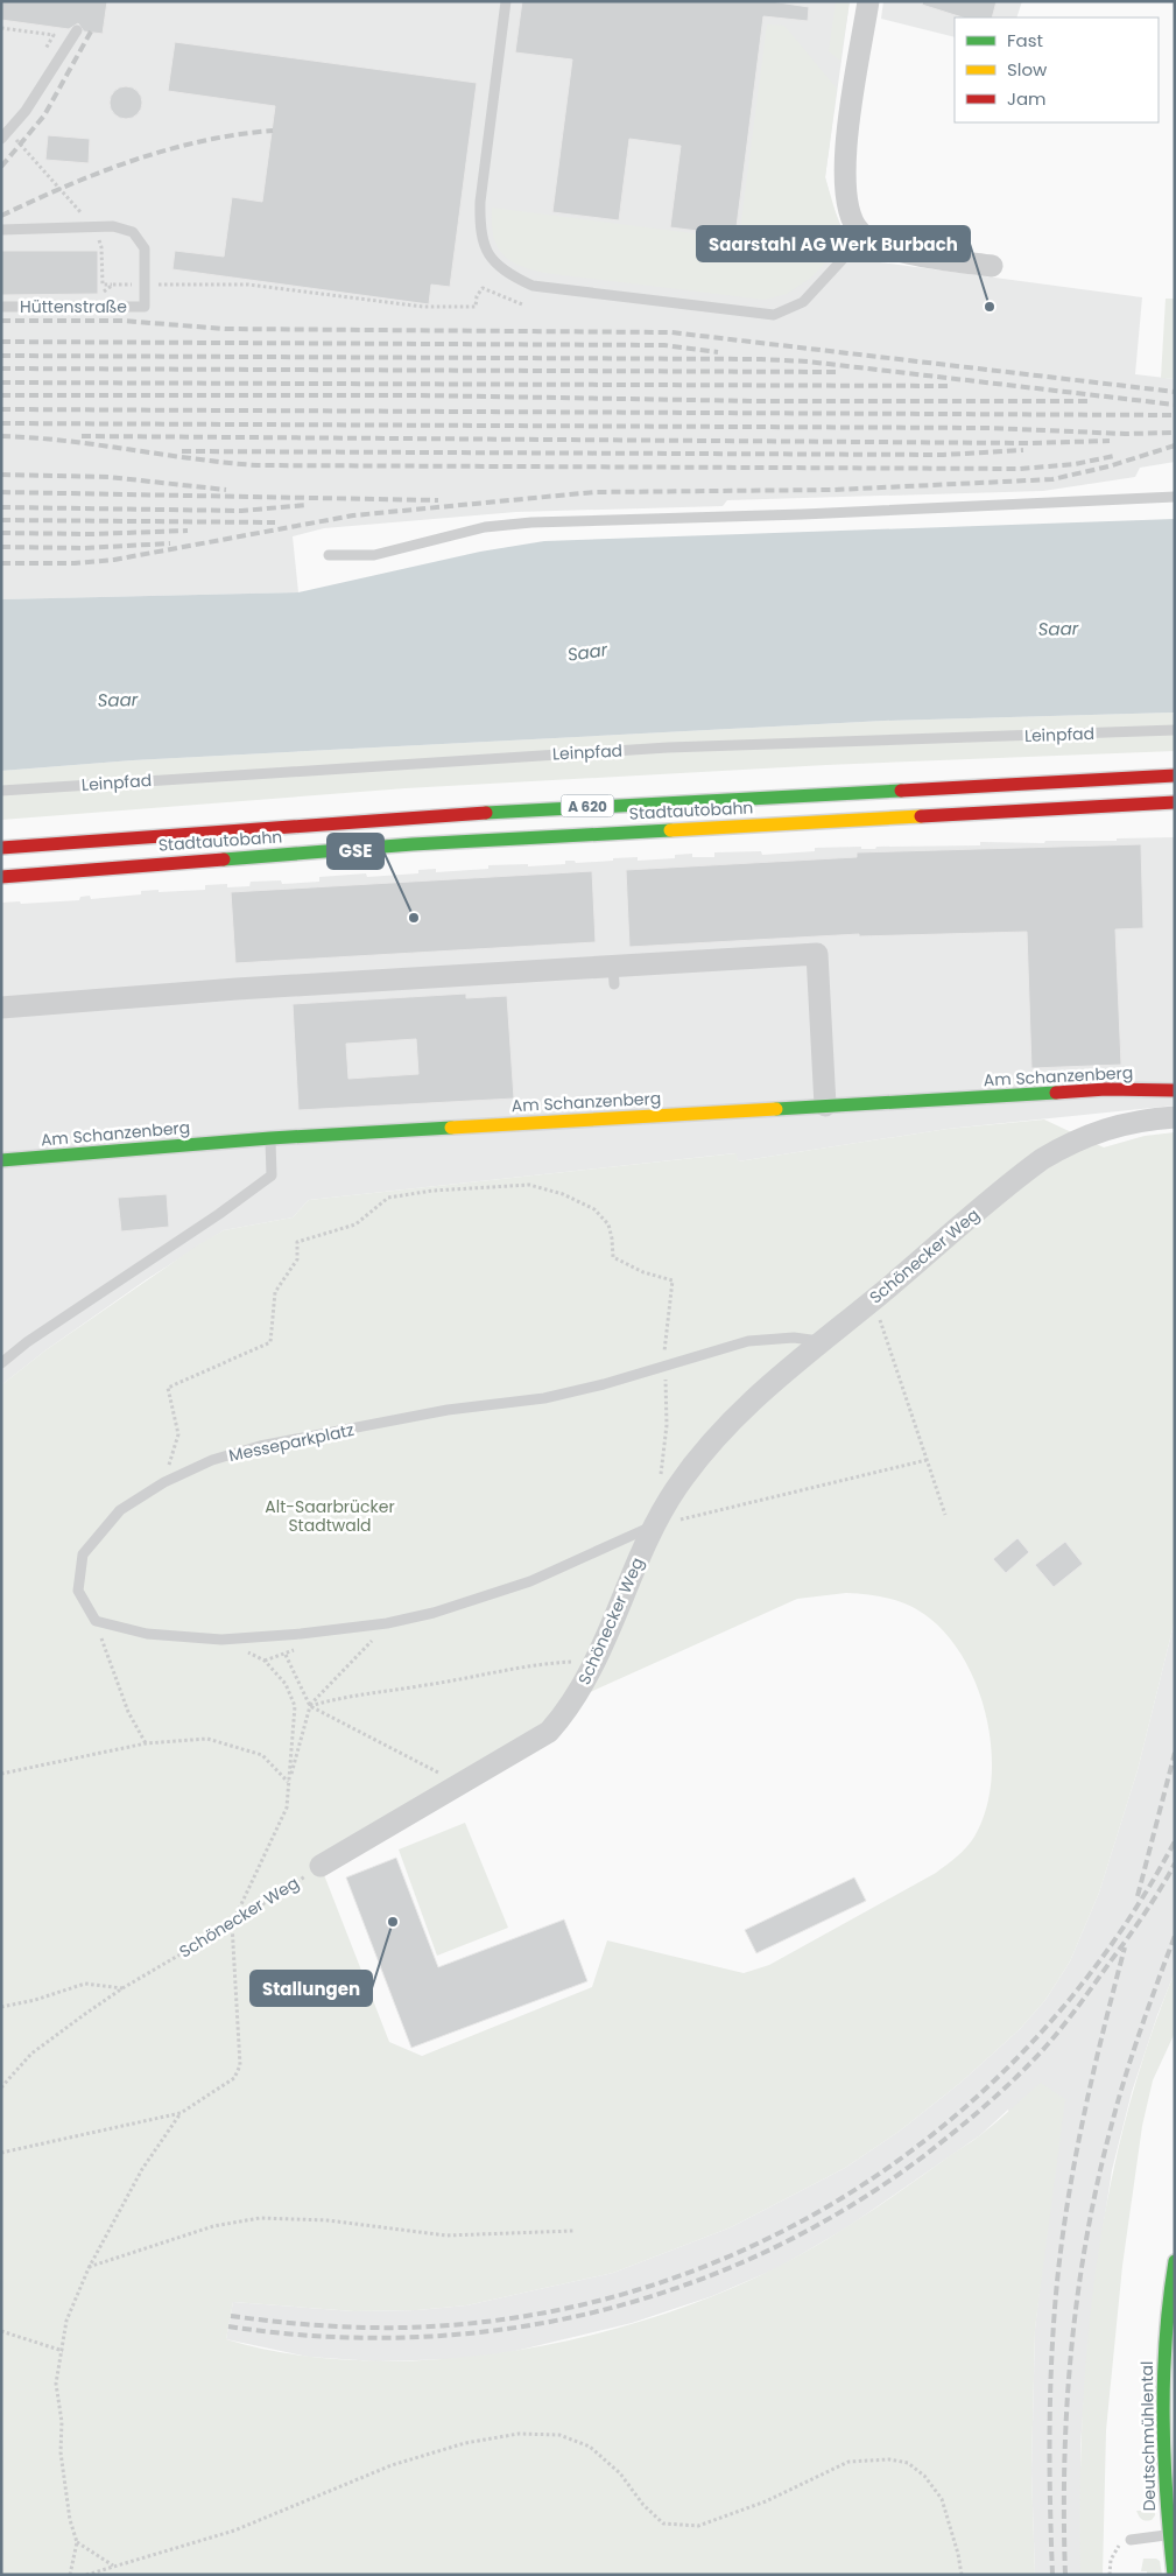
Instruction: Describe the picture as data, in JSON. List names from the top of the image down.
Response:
{
  "streets": {
    "main road": [
      "A 620",
      "Stadtautobahn",
      "Am Schanzenberg",
      "Deutschmühlental"
    ],
    "street": ["Schönecker Weg"],
    "lane": ["Hüttenstraße", "Leinpfad", "Messeparkplatz"]
  },
  "crossings": [
    ["Schönecker Weg", "Messeparkplatz"]
  ],
  "water": ["Saar"],
  "parks": ["Alt-Saarbrücker Stadtwald"],
  "places": ["Saarstahl AG Werk Burbach", "GSE", "Stallungen"],
  "legend": ["Fast", "Slow", "Jam"]
}
